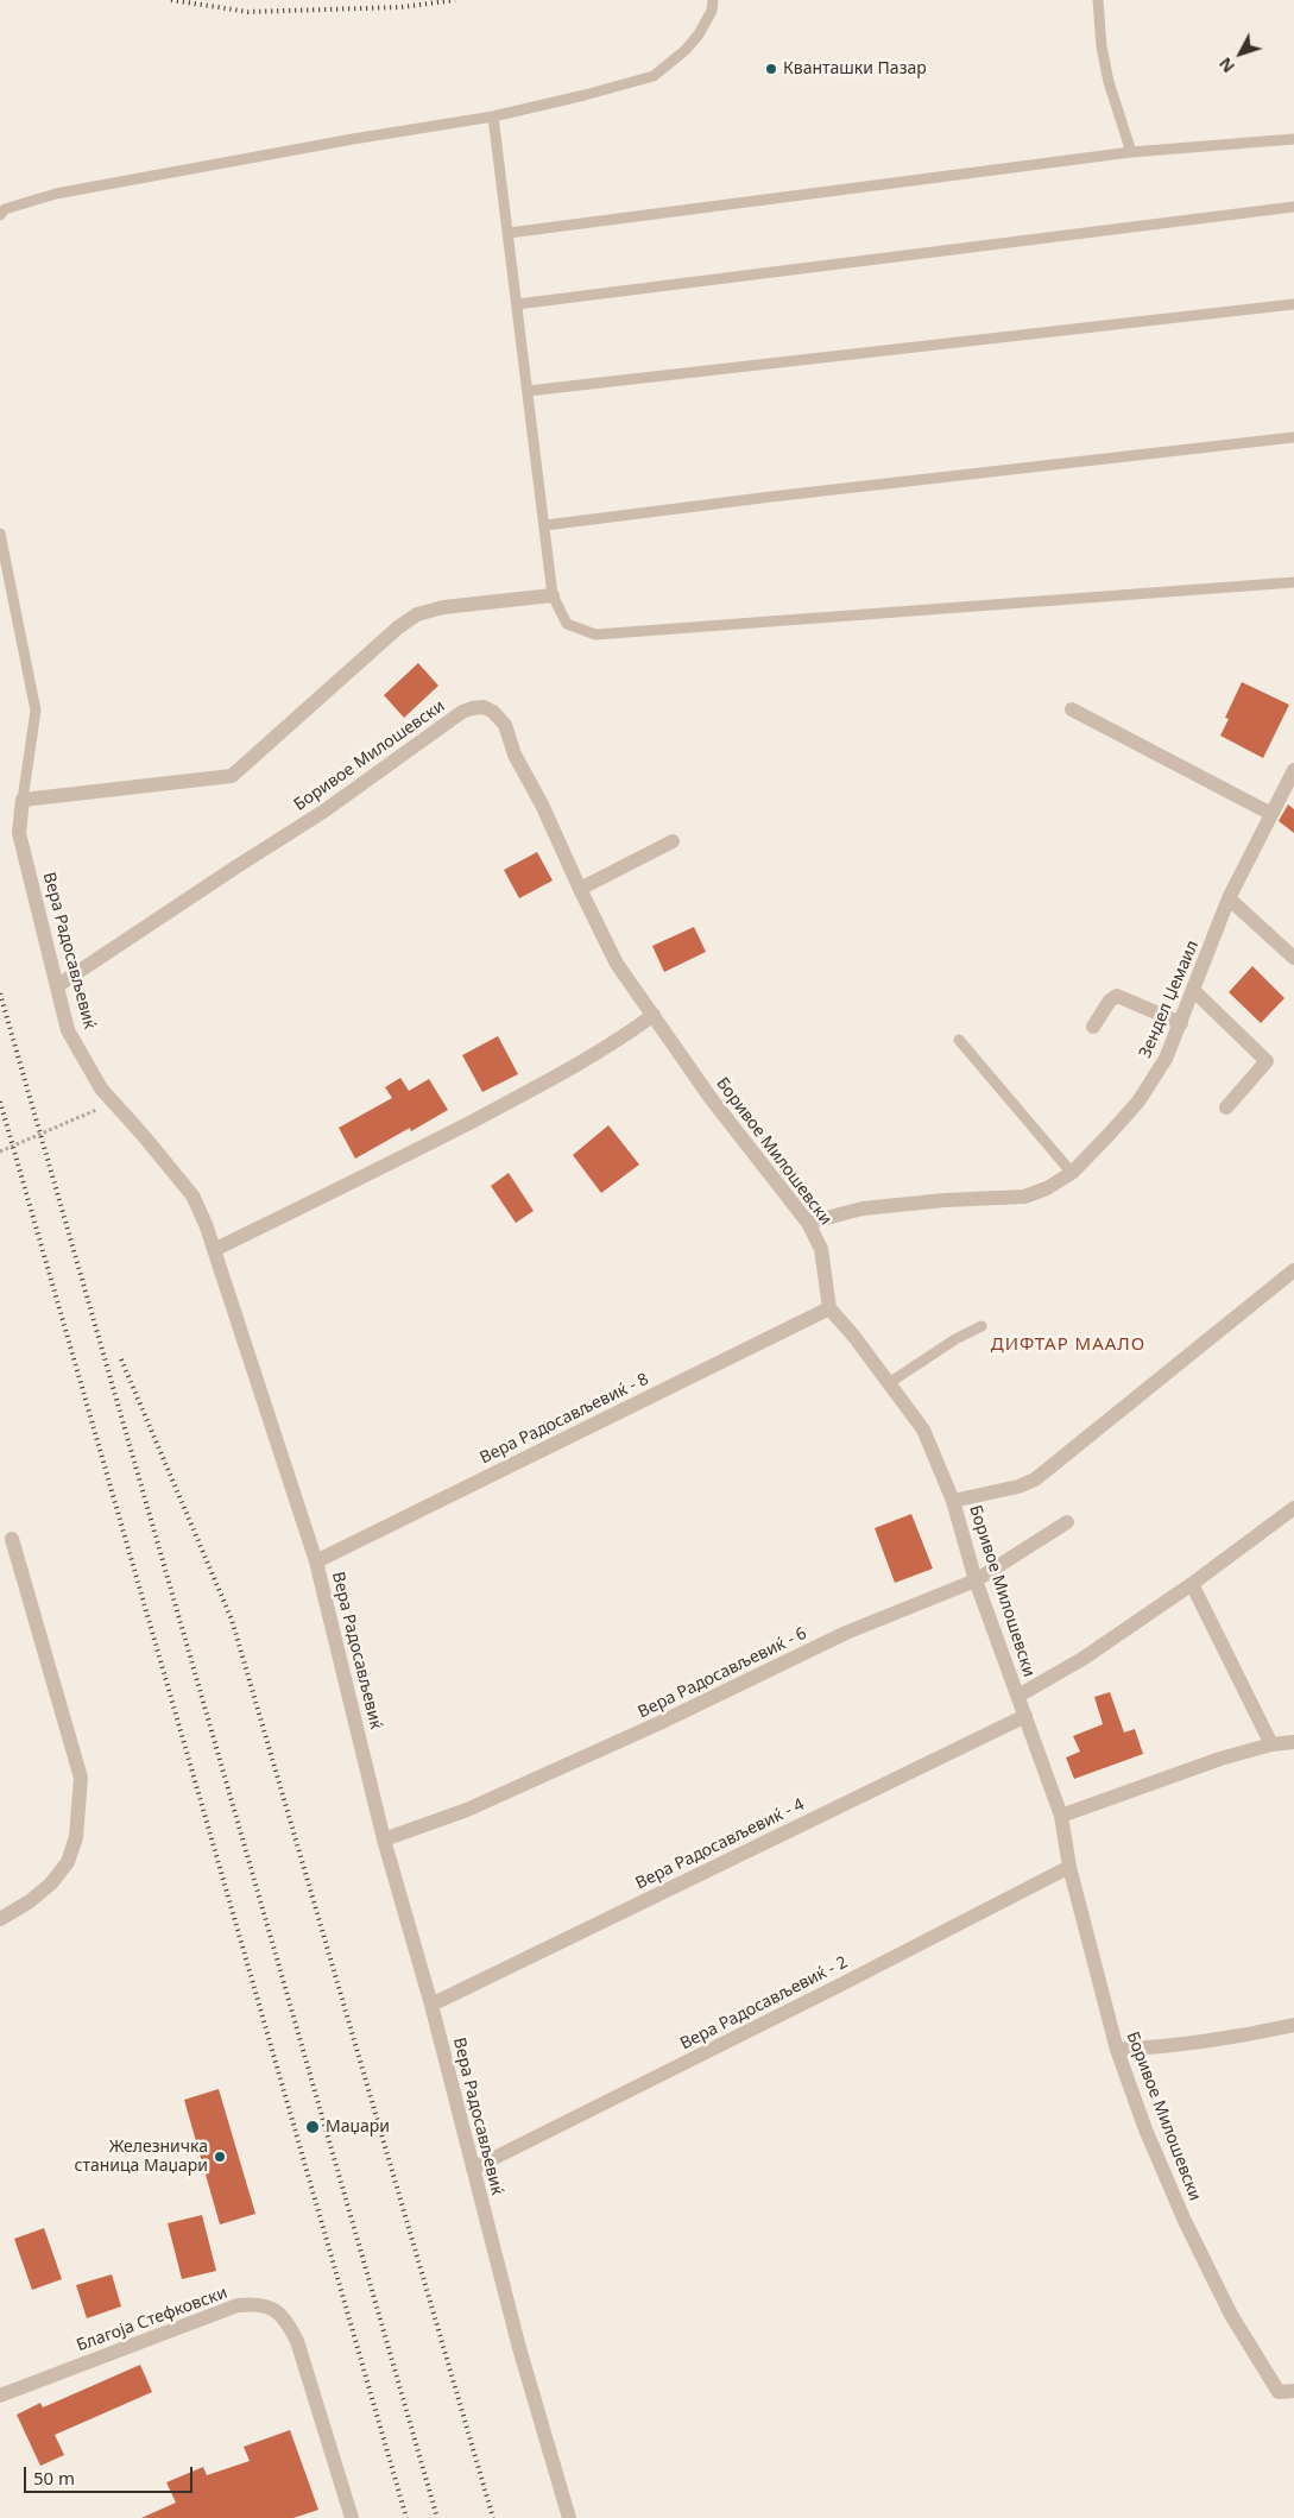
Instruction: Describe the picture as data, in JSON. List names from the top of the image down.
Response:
{
  "streets": {
    "street": [
      "Боривое Милошевски",
      "Вера Радосављевиќ",
      "Зендел Џемаил",
      "Вера Радосављевиќ - 8",
      "Вера Радосављевиќ - 6",
      "Вера Радосављевиќ - 4",
      "Вера Радосављевиќ - 2",
      "Благоја Стефковски"
    ]
  },
  "crossings": [
    ["Боривое Милошевски", "Вера Радосављевиќ"],
    ["Боривое Милошевски", "Зендел Џемаил"],
    ["Боривое Милошевски", "Вера Радосављевиќ - 8"],
    ["Боривое Милошевски", "Вера Радосављевиќ - 6"],
    ["Боривое Милошевски", "Вера Радосављевиќ - 4"],
    ["Боривое Милошевски", "Вера Радосављевиќ - 2"],
    ["Вера Радосављевиќ", "Вера Радосављевиќ - 8"],
    ["Вера Радосављевиќ", "Вера Радосављевиќ - 6"],
    ["Вера Радосављевиќ", "Вера Радосављевиќ - 4"],
    ["Вера Радосављевиќ", "Вера Радосављевиќ - 2"]
  ],
  "districts": ["ДИФТАР МААЛО"],
  "places": ["Кванташки Пазар", "Маџари", "Железничка станица Маџари"],
  "scale_bar": "50 m",
  "north": "bottom left"
}
